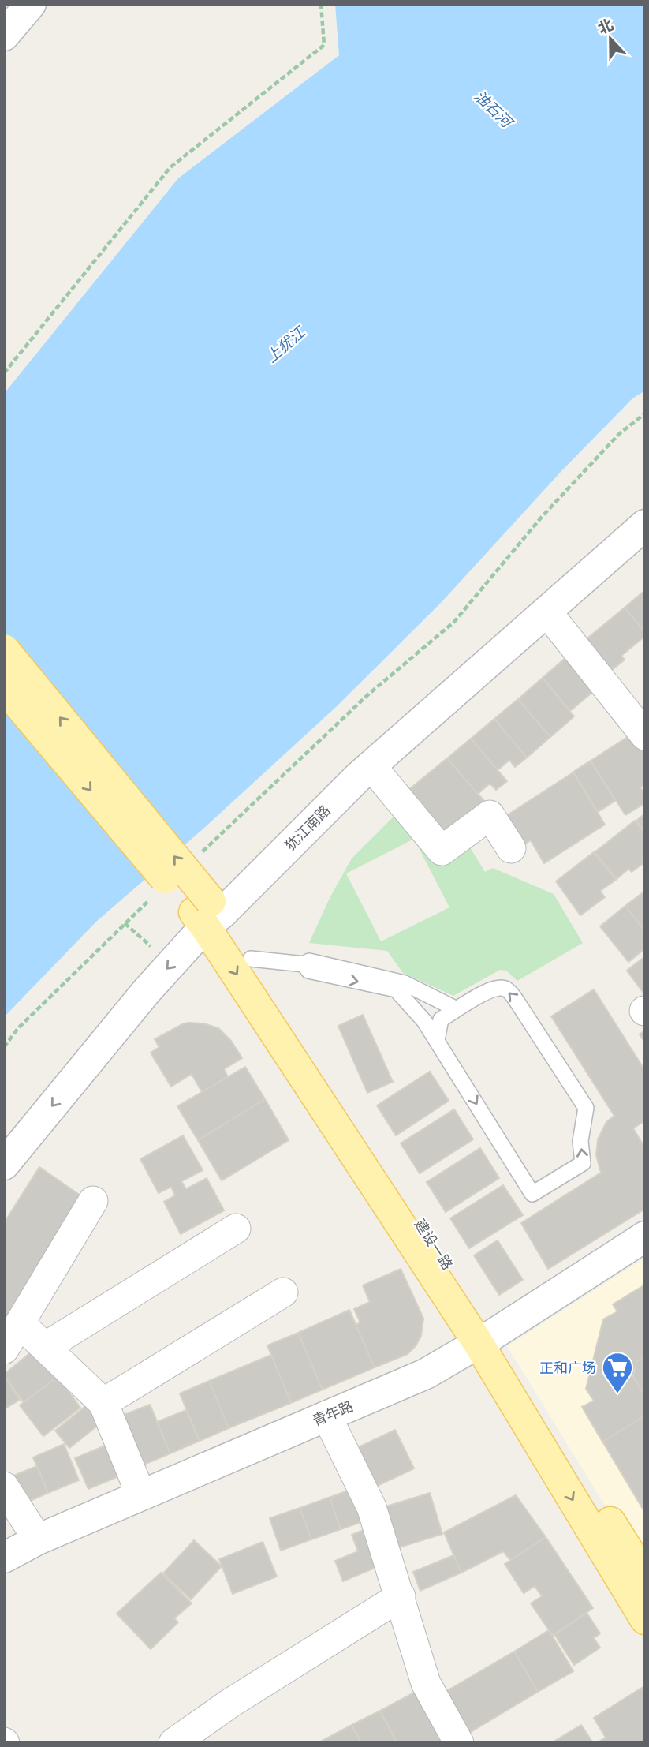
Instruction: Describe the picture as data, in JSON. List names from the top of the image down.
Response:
{
  "streets": {
    "main road": ["建设一路"],
    "street": ["犹江南路", "青年路"]
  },
  "crossings": [
    ["犹江南路", "建设一路"],
    ["建设一路", "青年路"]
  ],
  "water": ["油石河", "上犹江"],
  "places": {
    "supermarket": ["正和广场"]
  },
  "north": "top"
}
